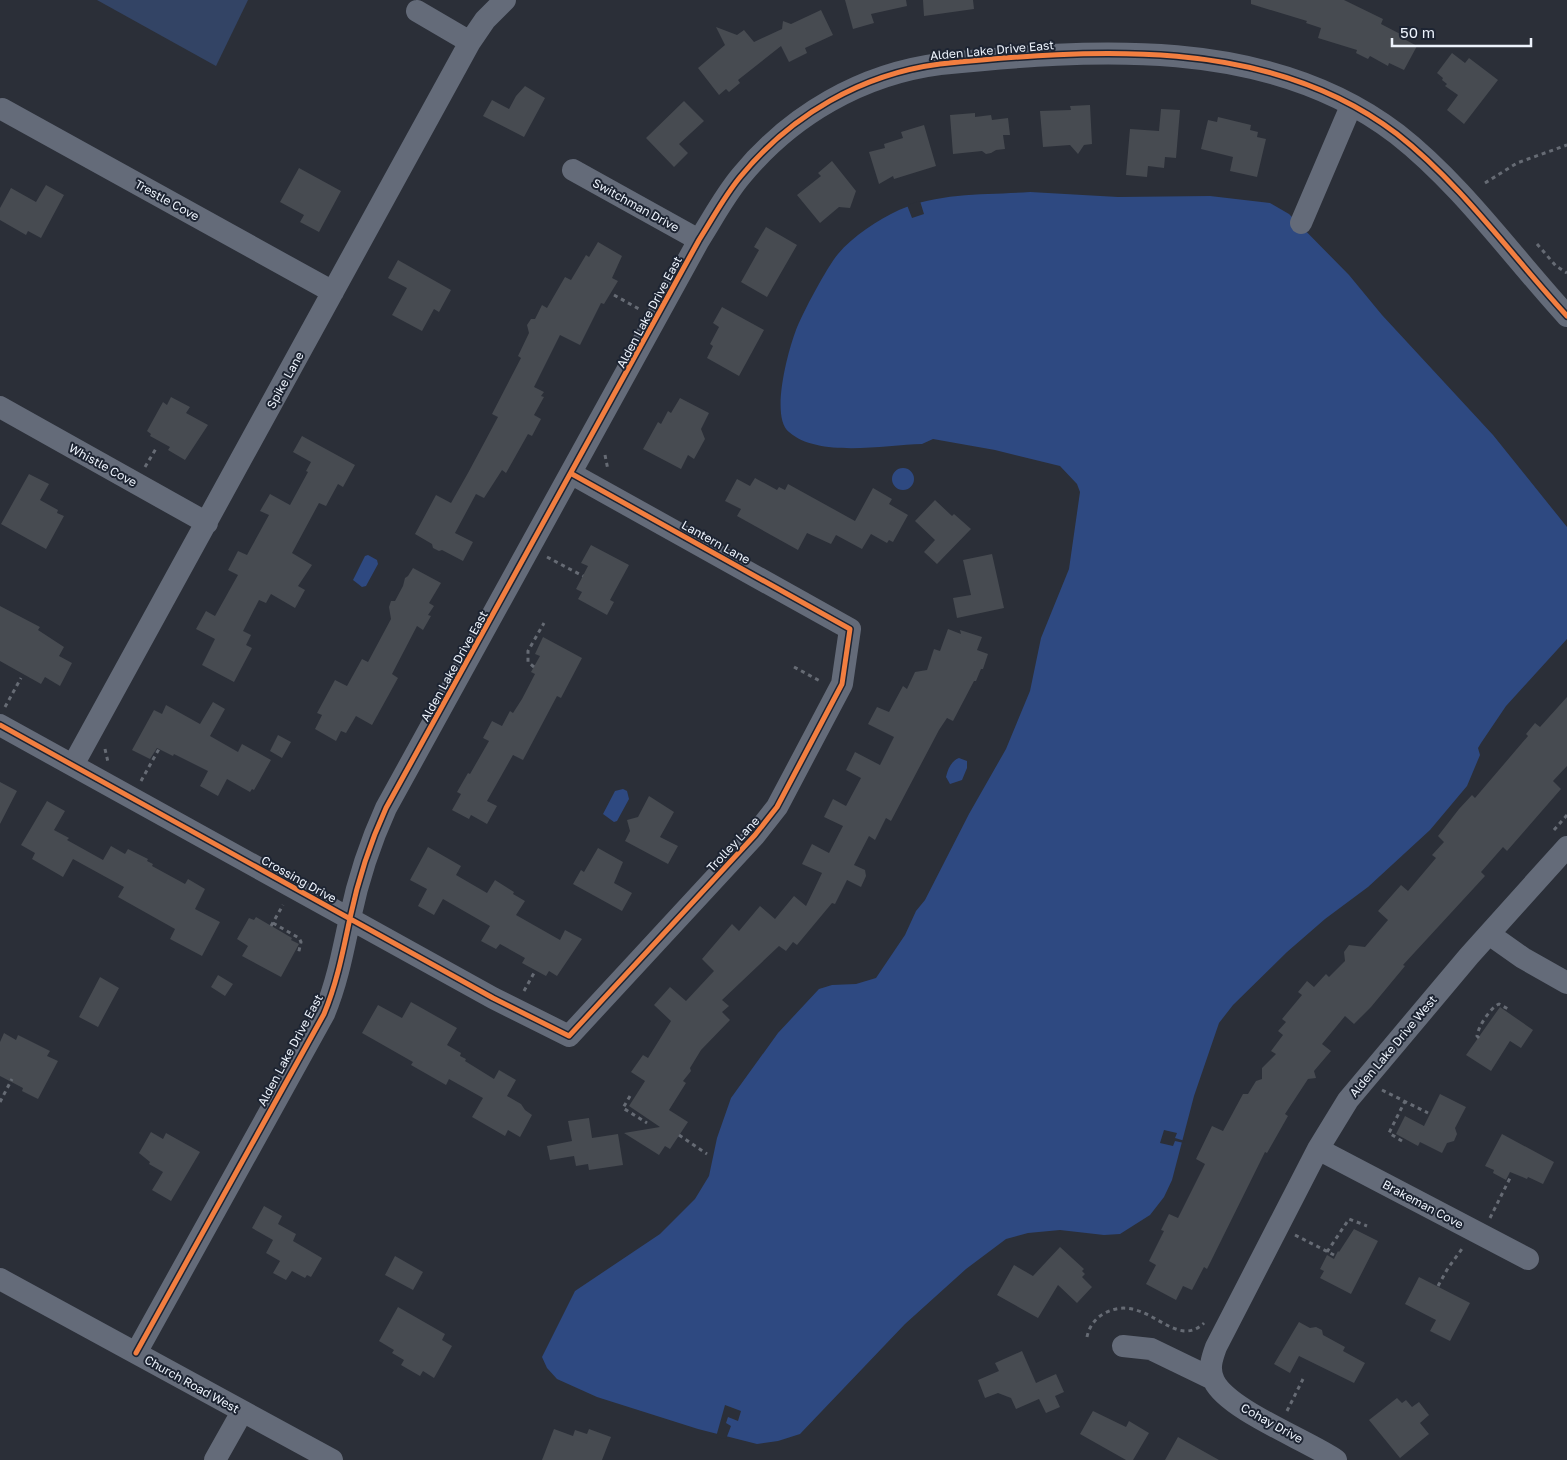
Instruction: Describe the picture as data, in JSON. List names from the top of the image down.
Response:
{
  "streets": {
    "street": [
      "Alden Lake Drive East",
      "Trestle Cove",
      "Switchman Drive",
      "Spike Lane",
      "Whistle Cove",
      "Lantern Lane",
      "Trolley Lane",
      "Crossing Drive",
      "Alden Lake Drive West",
      "Brakeman Cove",
      "Church Road West",
      "Cohay Drive"
    ]
  },
  "crossings": [
    ["Alden Lake Drive East", "Switchman Drive"],
    ["Alden Lake Drive East", "Lantern Lane"],
    ["Alden Lake Drive East", "Crossing Drive"],
    ["Alden Lake Drive East", "Church Road West"],
    ["Trestle Cove", "Spike Lane"],
    ["Spike Lane", "Whistle Cove"],
    ["Spike Lane", "Crossing Drive"],
    ["Lantern Lane", "Trolley Lane"],
    ["Trolley Lane", "Crossing Drive"],
    ["Alden Lake Drive West", "Brakeman Cove"],
    ["Alden Lake Drive West", "Cohay Drive"]
  ],
  "scale_bar": "50 m"
}
